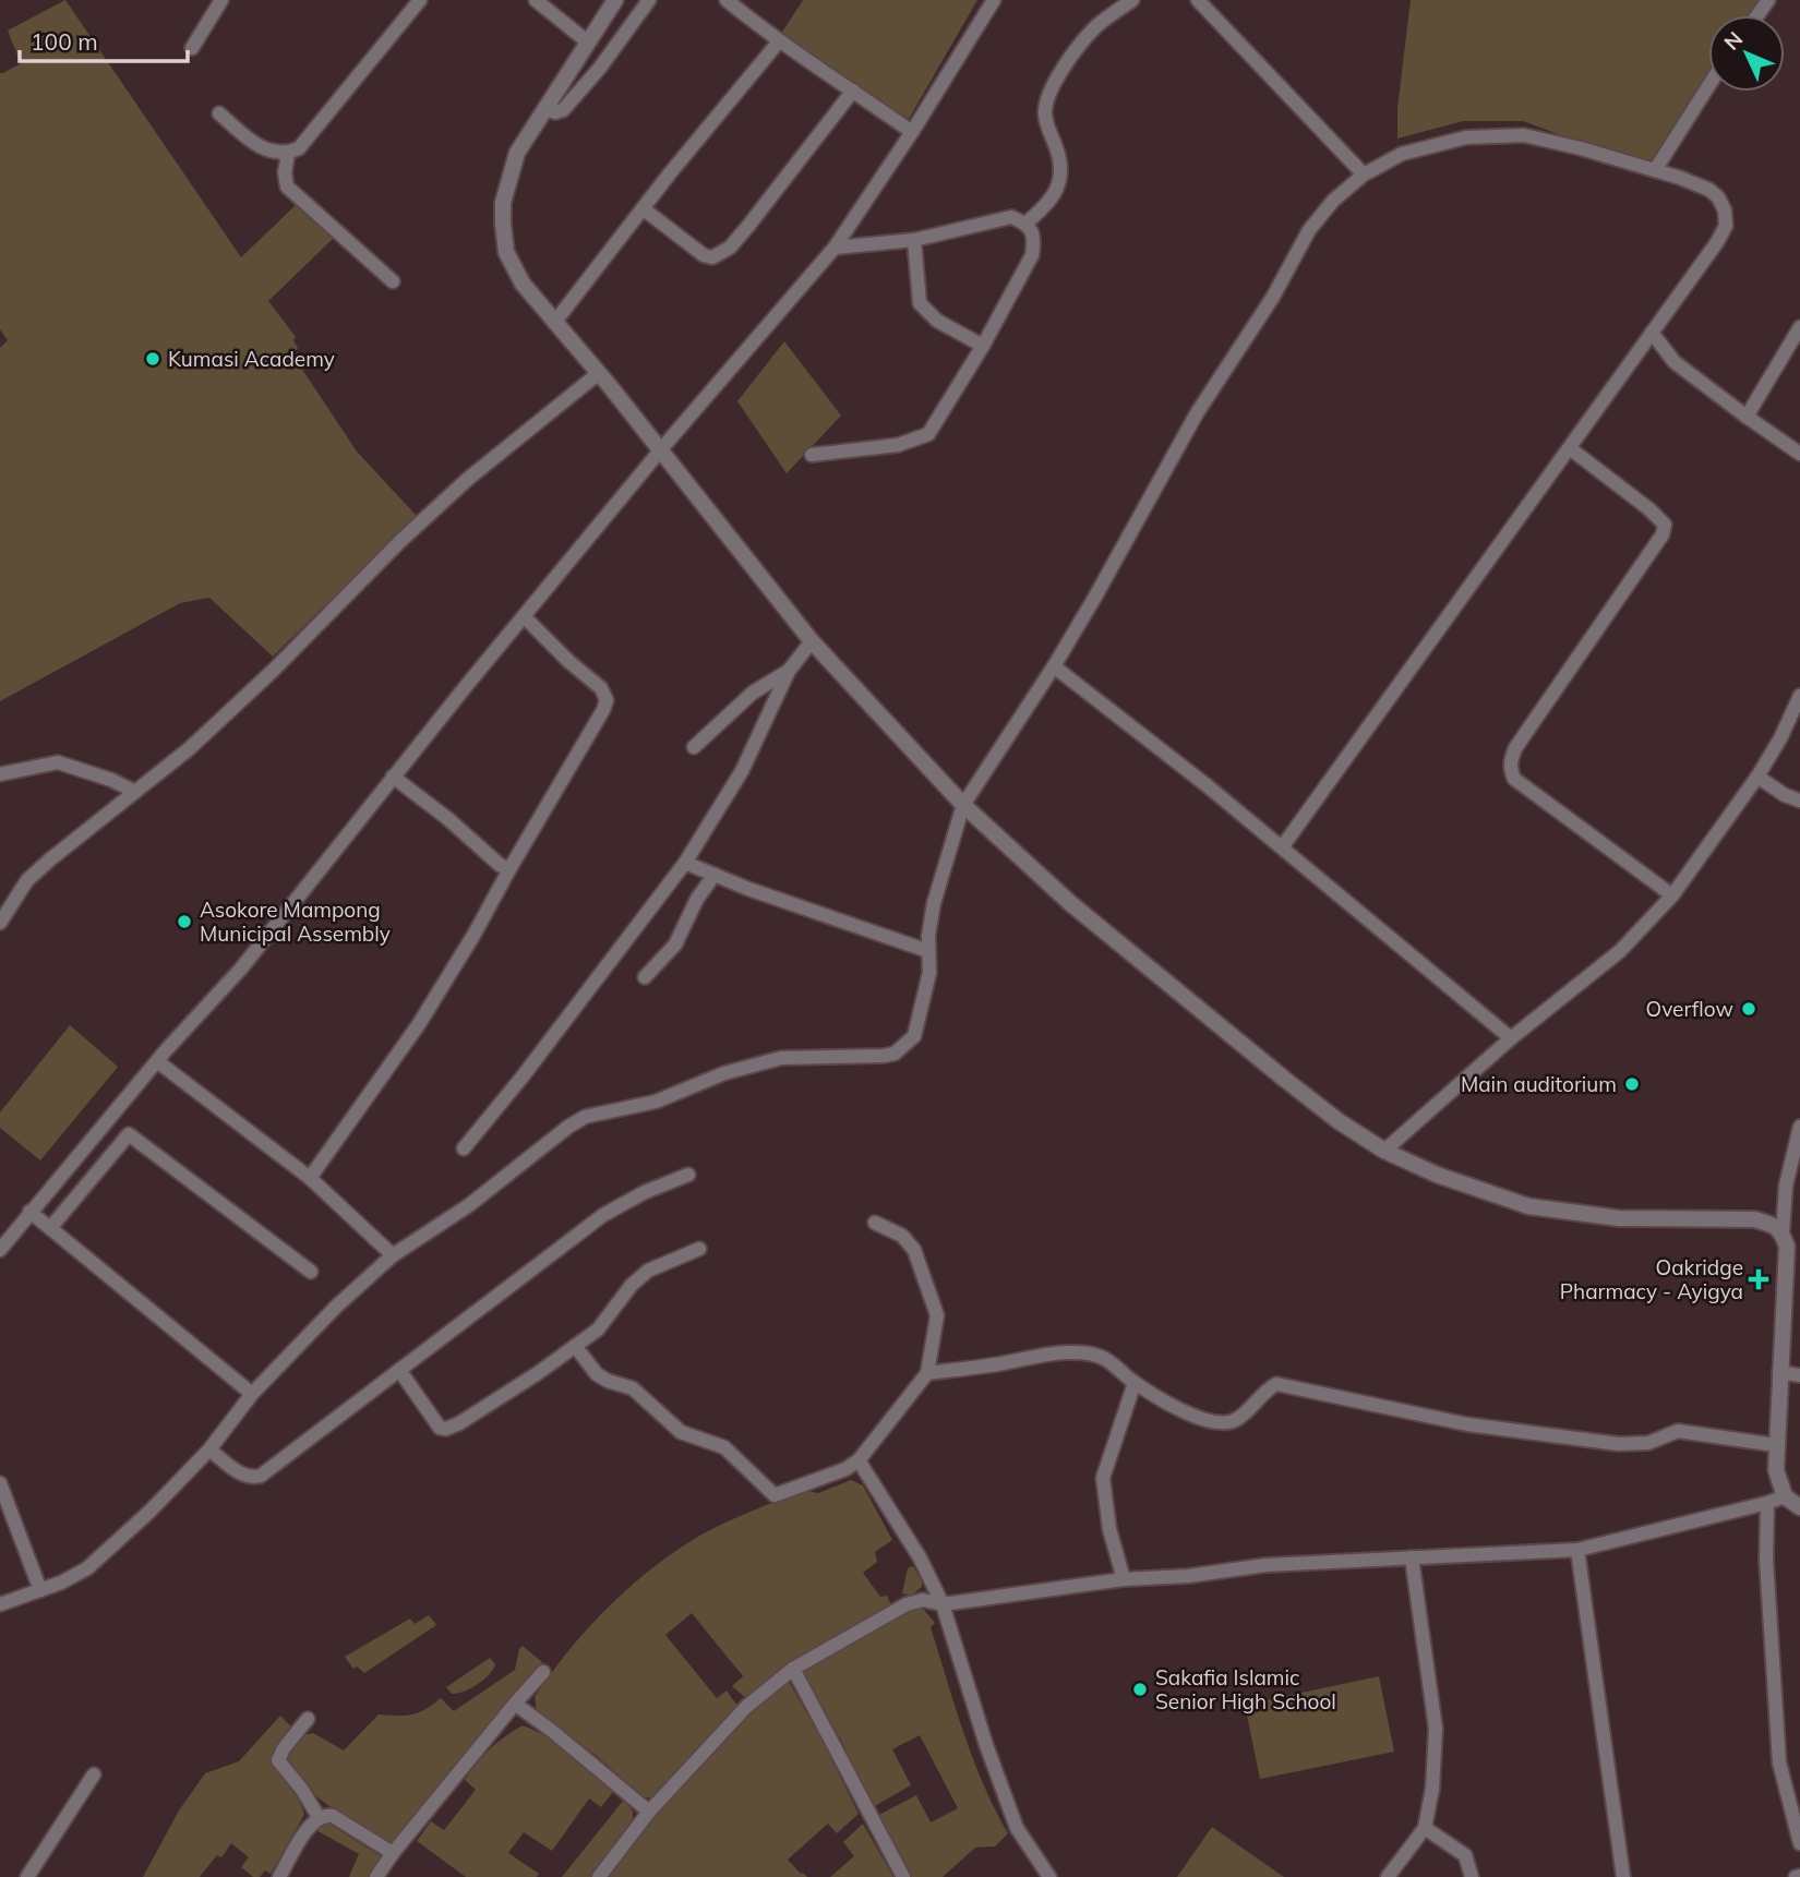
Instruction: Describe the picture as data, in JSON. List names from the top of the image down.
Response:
{
  "places": {
    "other": [
      "Kumasi Academy",
      "Asokore Mampong Municipal Assembly",
      "Overflow",
      "Main auditorium",
      "Sakafia Islamic Senior High School"
    ],
    "health": ["Oakridge Pharmacy - Ayigya"]
  },
  "scale_bar": "100 m",
  "north": "top left"
}
